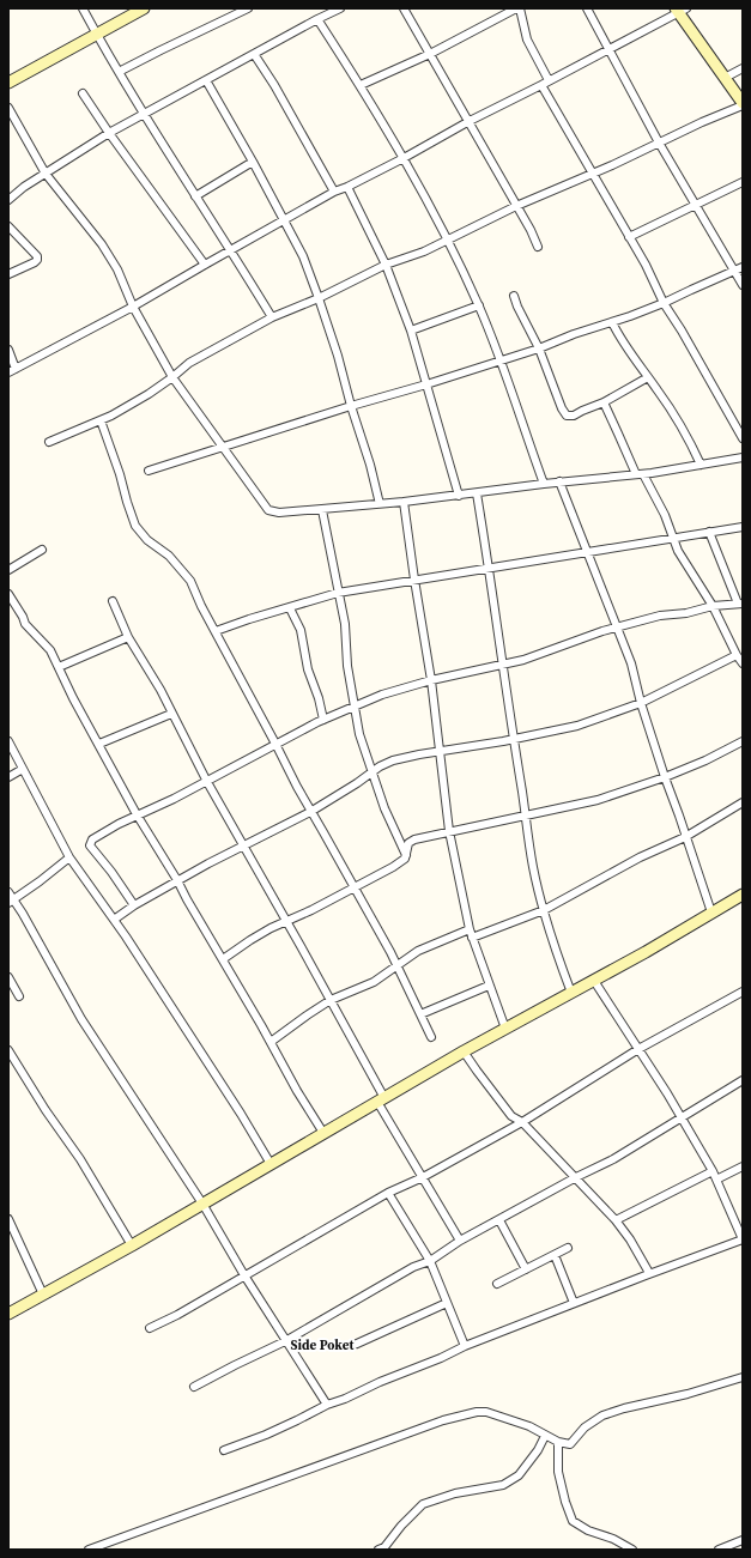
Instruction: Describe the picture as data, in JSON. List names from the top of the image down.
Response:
{
  "districts": ["Side Poket"]
}
